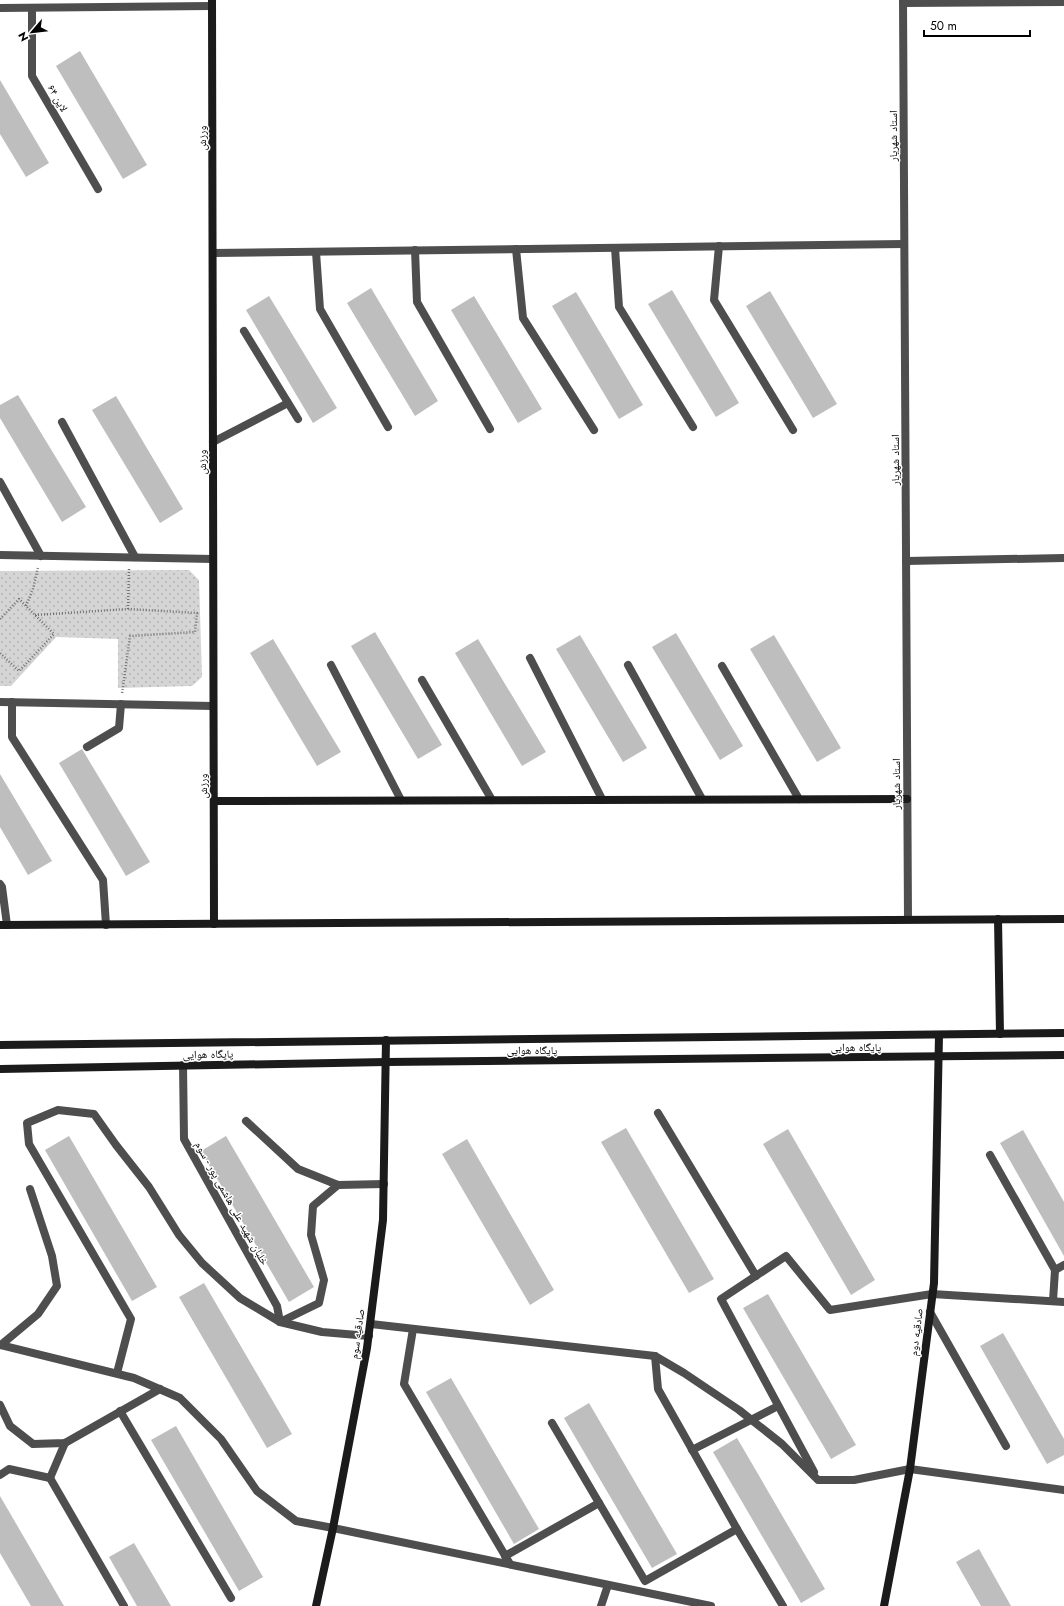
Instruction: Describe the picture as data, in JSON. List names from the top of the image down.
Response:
{
  "streets": {
    "street": [
      "لاین ۶۴",
      "استاد شهریار",
      "ورزش",
      "پایگاه هوایی",
      "خلبان شهید علی هاشمی پور - سوم",
      "صادقیه دوم",
      "صادقیه سوم"
    ]
  },
  "crossings": [
    ["پایگاه هوایی", "خلبان شهید علی هاشمی پور - سوم"],
    ["پایگاه هوایی", "صادقیه دوم"],
    ["پایگاه هوایی", "صادقیه سوم"]
  ],
  "scale_bar": "50 m",
  "north": "bottom left"
}
